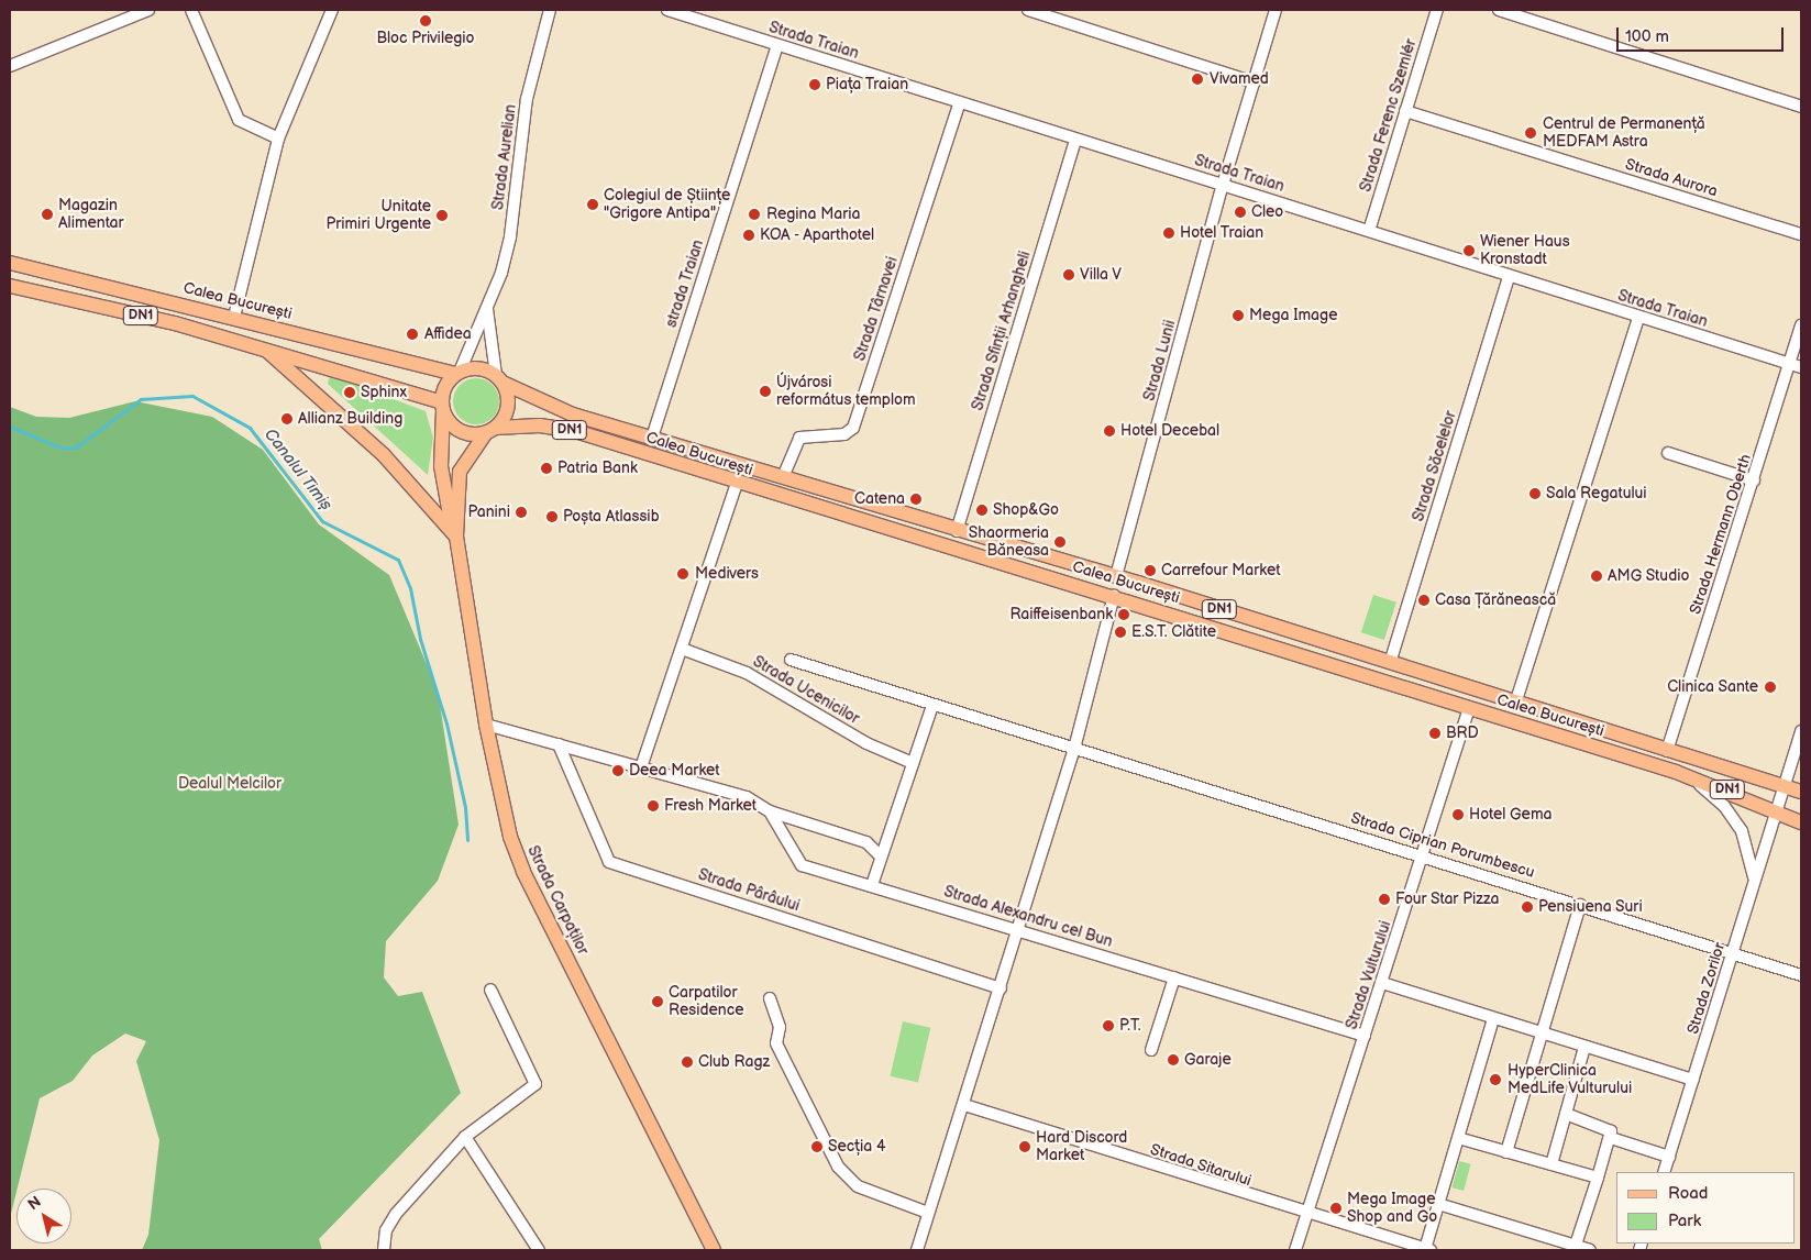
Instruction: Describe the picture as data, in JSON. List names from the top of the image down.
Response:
{
  "streets": {
    "main road": ["Calea București", "DN1", "Strada Carpaților"],
    "street": [
      "Strada Traian",
      "Strada Ferenc Szemlér",
      "Strada Aurelian",
      "Strada Aurora",
      "strada Traian",
      "Strada Târnavei",
      "Strada Sfinții Arhangheli",
      "Strada Lunii",
      "Strada Săcelelor",
      "Strada Hermann Oberth",
      "Strada Ucenicilor",
      "Strada Ciprian Porumbescu",
      "Strada Pârâului",
      "Strada Alexandru cel Bun",
      "Strada Vulturului",
      "Strada Zorilor",
      "Strada Sitarului"
    ]
  },
  "crossings": [
    ["Strada Traian", "Strada Ferenc Szemlér"],
    ["Strada Traian", "strada Traian"],
    ["Strada Traian", "Strada Târnavei"],
    ["Strada Traian", "Strada Sfinții Arhangheli"],
    ["Strada Traian", "Strada Lunii"],
    ["Strada Traian", "Strada Săcelelor"],
    ["Strada Traian", "Strada Hermann Oberth"],
    ["Strada Ferenc Szemlér", "Strada Aurora"],
    ["Strada Aurelian", "Calea București"],
    ["Strada Aurelian", "DN1"],
    ["Strada Aurelian", "Strada Carpaților"],
    ["strada Traian", "Calea București"],
    ["Calea București", "Strada Târnavei"],
    ["Calea București", "DN1"],
    ["Calea București", "Strada Sfinții Arhangheli"],
    ["Calea București", "Strada Lunii"],
    ["Calea București", "Strada Săcelelor"],
    ["Calea București", "Strada Hermann Oberth"],
    ["Calea București", "Strada Carpaților"],
    ["Calea București", "Strada Vulturului"],
    ["Calea București", "Strada Zorilor"],
    ["DN1", "Strada Carpaților"],
    ["Strada Ciprian Porumbescu", "Strada Vulturului"],
    ["Strada Ciprian Porumbescu", "Strada Zorilor"],
    ["Strada Alexandru cel Bun", "Strada Vulturului"],
    ["Strada Vulturului", "Strada Sitarului"]
  ],
  "water": ["Canalul Timiș"],
  "parks": ["Dealul Melcilor"],
  "places": [
    "Bloc Privilegio",
    "Vivamed",
    "Piața Traian",
    "Centrul de Permanență MEDFAM Astra",
    "Colegiul de Științe \"Grigore Antipa\"",
    "Cleo",
    "Magazin Alimentar",
    "Regina Maria",
    "Unitate Primiri Urgente",
    "Hotel Traian",
    "KOA - Aparthotel",
    "Wiener Haus Kronstadt",
    "Villa V",
    "Mega Image",
    "Affidea",
    "Újvárosi református templom",
    "Sphinx",
    "Allianz Building",
    "Hotel Decebal",
    "Patria Bank",
    "Sala Regatului",
    "Catena",
    "Shop&Go",
    "Panini",
    "Poșta Atlassib",
    "Shaormeria Băneasa",
    "Carrefour Market",
    "Medivers",
    "AMG Studio",
    "Casa Țărănească",
    "Raiffeisenbank",
    "E.S.T. Clătite",
    "Clinica Sante",
    "BRD",
    "Deea Market",
    "Fresh Market",
    "Hotel Gema",
    "Four Star Pizza",
    "Pensiuena Suri",
    "Carpatilor Residence",
    "P.T.",
    "Garaje",
    "Club Ragz",
    "HyperClinica MedLife Vulturului",
    "Secția 4",
    "Hard Discord Market",
    "Mega Image Shop and Go"
  ],
  "legend": ["Road", "Park"],
  "scale_bar": "100 m",
  "north": "top left"
}
